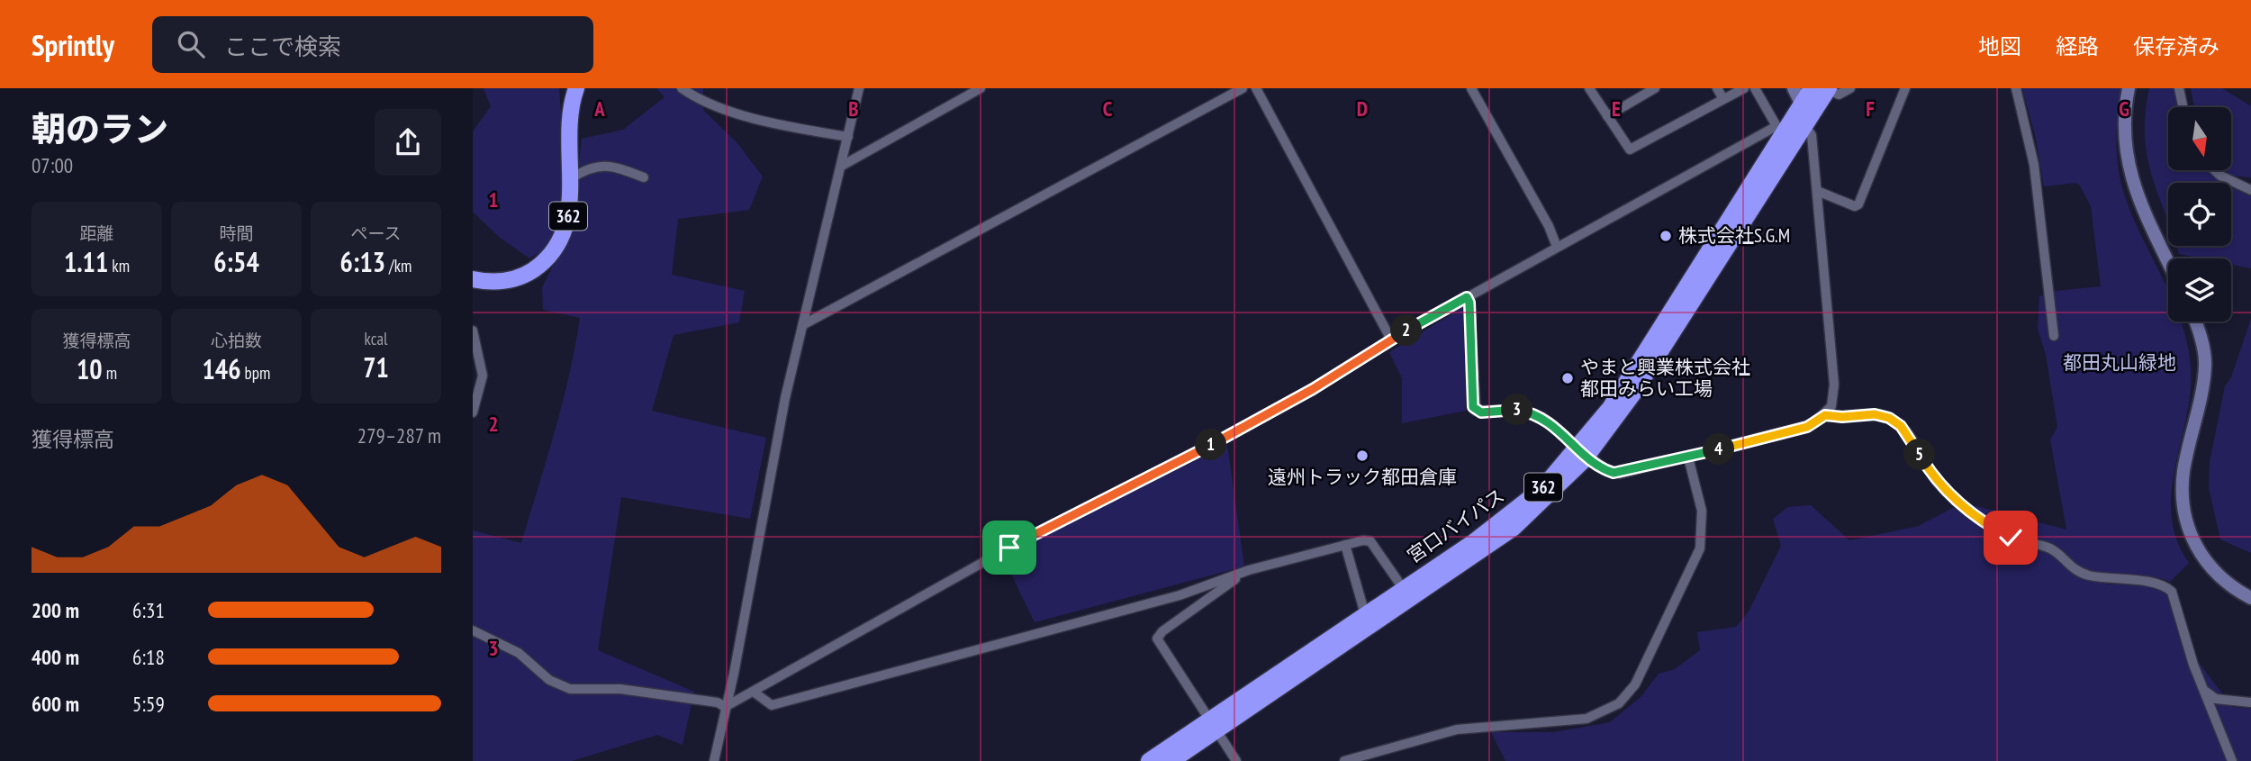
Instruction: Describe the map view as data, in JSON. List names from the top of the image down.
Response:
{
  "streets": {
    "highway": ["362", "宮口バイパス"]
  },
  "parks": ["都田丸山緑地"],
  "places": ["株式会社S.G.M", "やまと興業株式会社 都田みらい工場", "遠州トラック都田倉庫"],
  "north": "bottom",
  "page": {
    "header": "Sprintly",
    "search": "ここで検索",
    "nav": ["地図", "経路", "保存済み"],
    "heading": ["朝のラン", "07:00"],
    "stats": [
      ["距離", "1.11 km"],
      ["時間", "6:54"],
      ["ペース", "6:13 /km"],
      ["獲得標高", "10 m"],
      ["心拍数", "146 bpm"],
      ["kcal", "71"]
    ],
    "pins": [
      "2",
      "3",
      "1",
      "4",
      "5"
    ],
    "chart": ["獲得標高", "279–287 m"],
    "list": [
      {
        "name": "200 m",
        "note": "6:31"
      },
      {
        "name": "400 m",
        "note": "6:18"
      },
      {
        "name": "600 m",
        "note": "5:59"
      }
    ]
  },
  "grid": {
    "columns": [
      "A",
      "B",
      "C",
      "D",
      "E",
      "F",
      "G"
    ],
    "rows": ["1", "2", "3"]
  }
}
